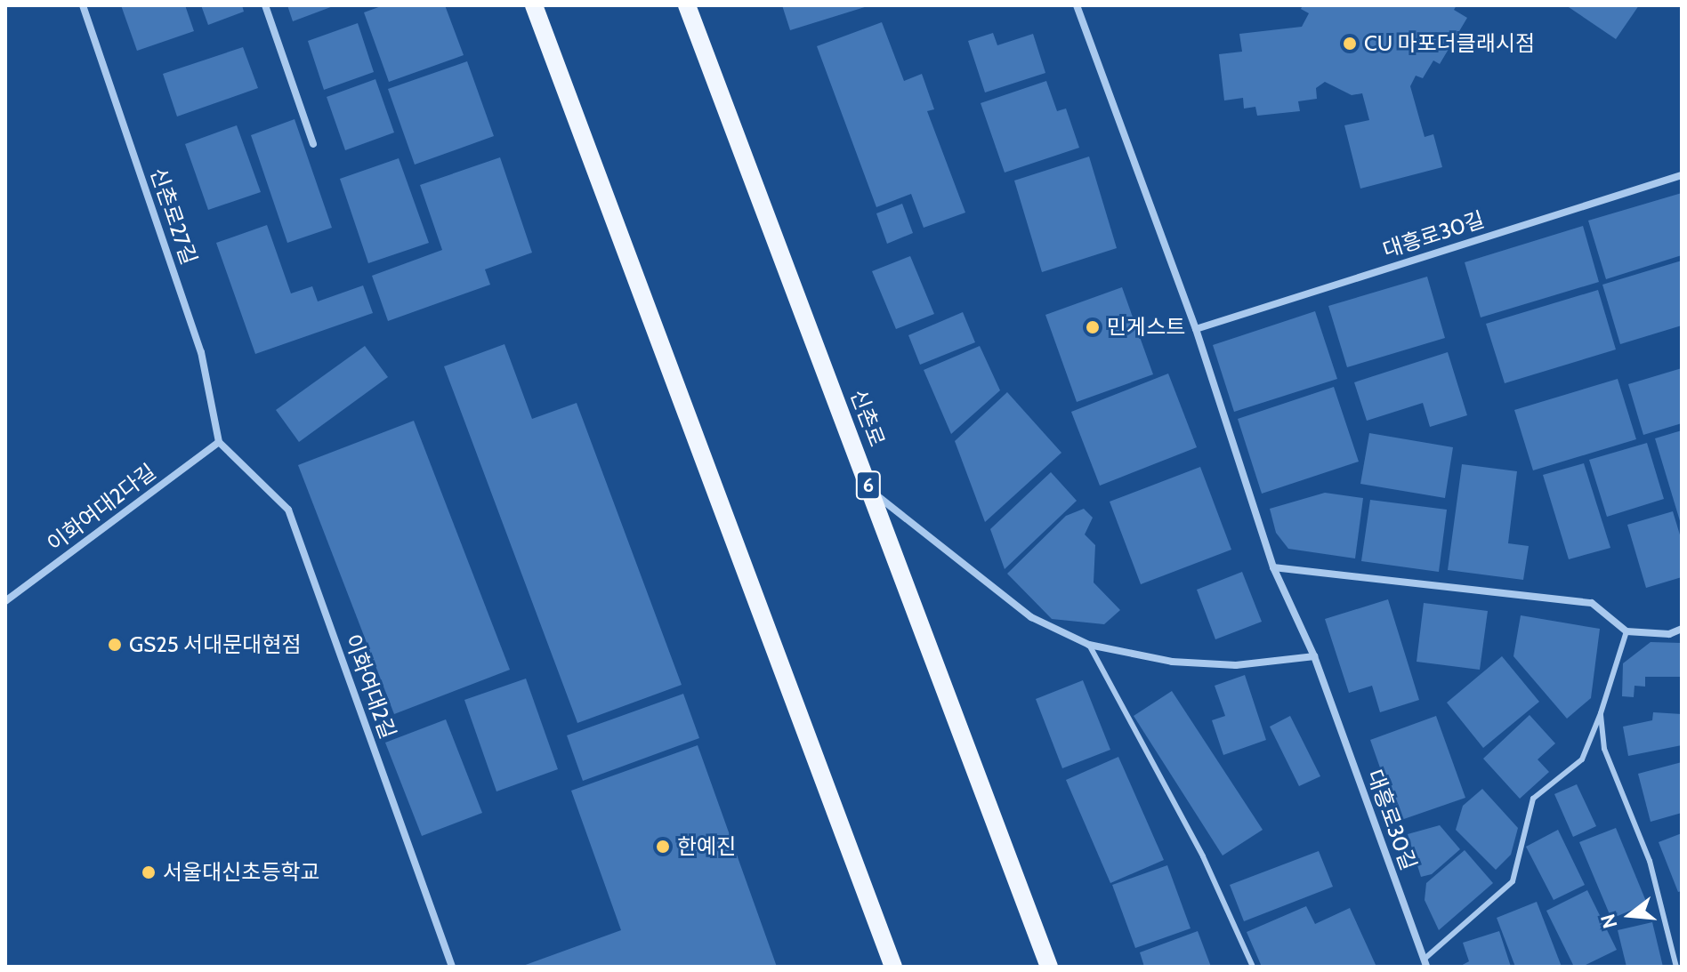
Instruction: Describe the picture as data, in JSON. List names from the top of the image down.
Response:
{
  "streets": {
    "main road": ["신촌로", "6"],
    "street": [
      "신촌로27길",
      "대흥로30길",
      "이화여대2다길",
      "이화여대2길"
    ]
  },
  "crossings": [
    ["신촌로27길", "이화여대2다길"],
    ["신촌로27길", "이화여대2길"],
    ["이화여대2다길", "이화여대2길"]
  ],
  "places": [
    "CU 마포더클래시점",
    "민게스트",
    "GS25 서대문대현점",
    "한예진",
    "서울대신초등학교"
  ],
  "north": "left"
}
